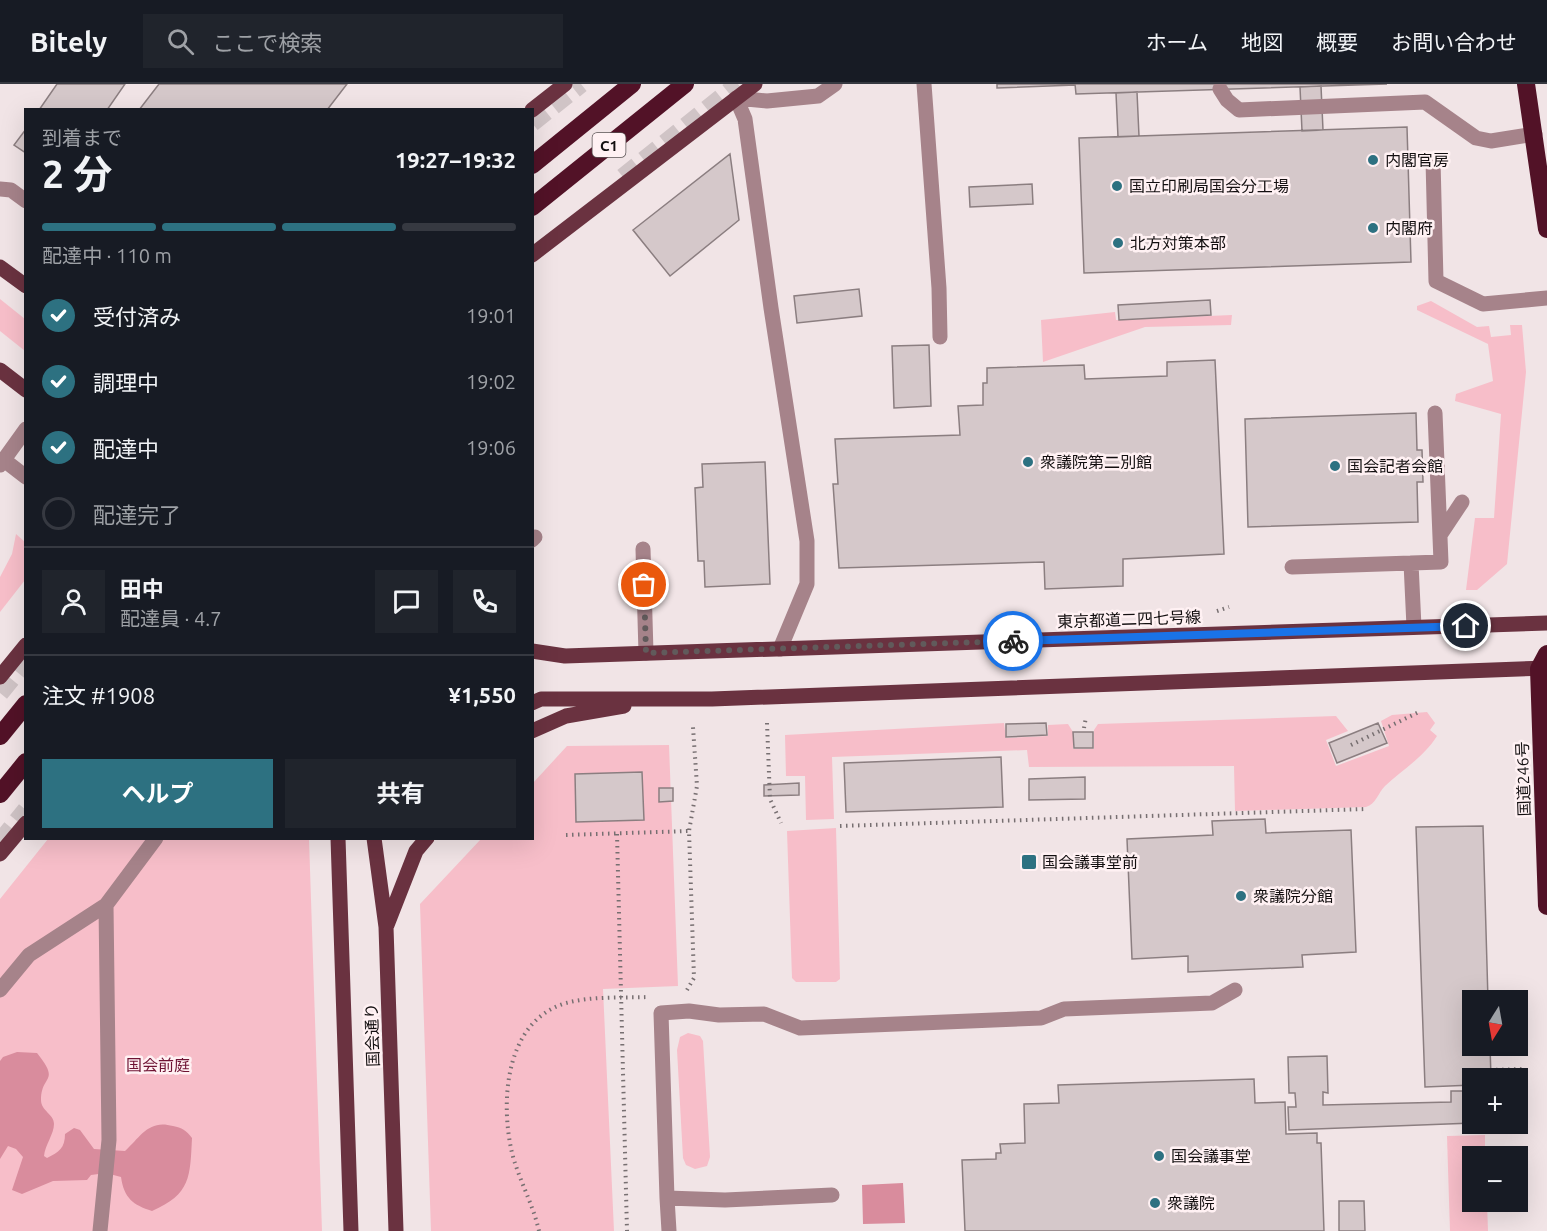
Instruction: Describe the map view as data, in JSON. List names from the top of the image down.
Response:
{
  "streets": {
    "highway": ["C1", "国道246号"],
    "main road": ["東京都道二四七号線", "国会通り"]
  },
  "parks": ["国会前庭"],
  "places": {
    "other": [
      "内閣官房",
      "国立印刷局国会分工場",
      "内閣府",
      "北方対策本部",
      "衆議院第二別館",
      "国会記者会館",
      "衆議院分館",
      "国会議事堂",
      "衆議院"
    ],
    "transit": ["国会議事堂前"]
  },
  "north": "bottom",
  "page": {
    "header": "Bitely",
    "search": "ここで検索",
    "nav": [
      "ホーム",
      "地図",
      "概要",
      "お問い合わせ"
    ],
    "heading": ["2 分", "到着まで", "19:27–19:32"],
    "panel": [
      "田中",
      "配達員 · 4.7",
      "注文 #1908",
      "¥1,550"
    ],
    "bar": "配達中 · 110 m",
    "list": [
      ["受付済み", "19:01"],
      ["調理中", "19:02"],
      ["配達中", "19:06"],
      "配達完了"
    ],
    "buttons": ["ヘルプ", "共有"],
    "map_buttons": ["+", "−"]
  }
}
